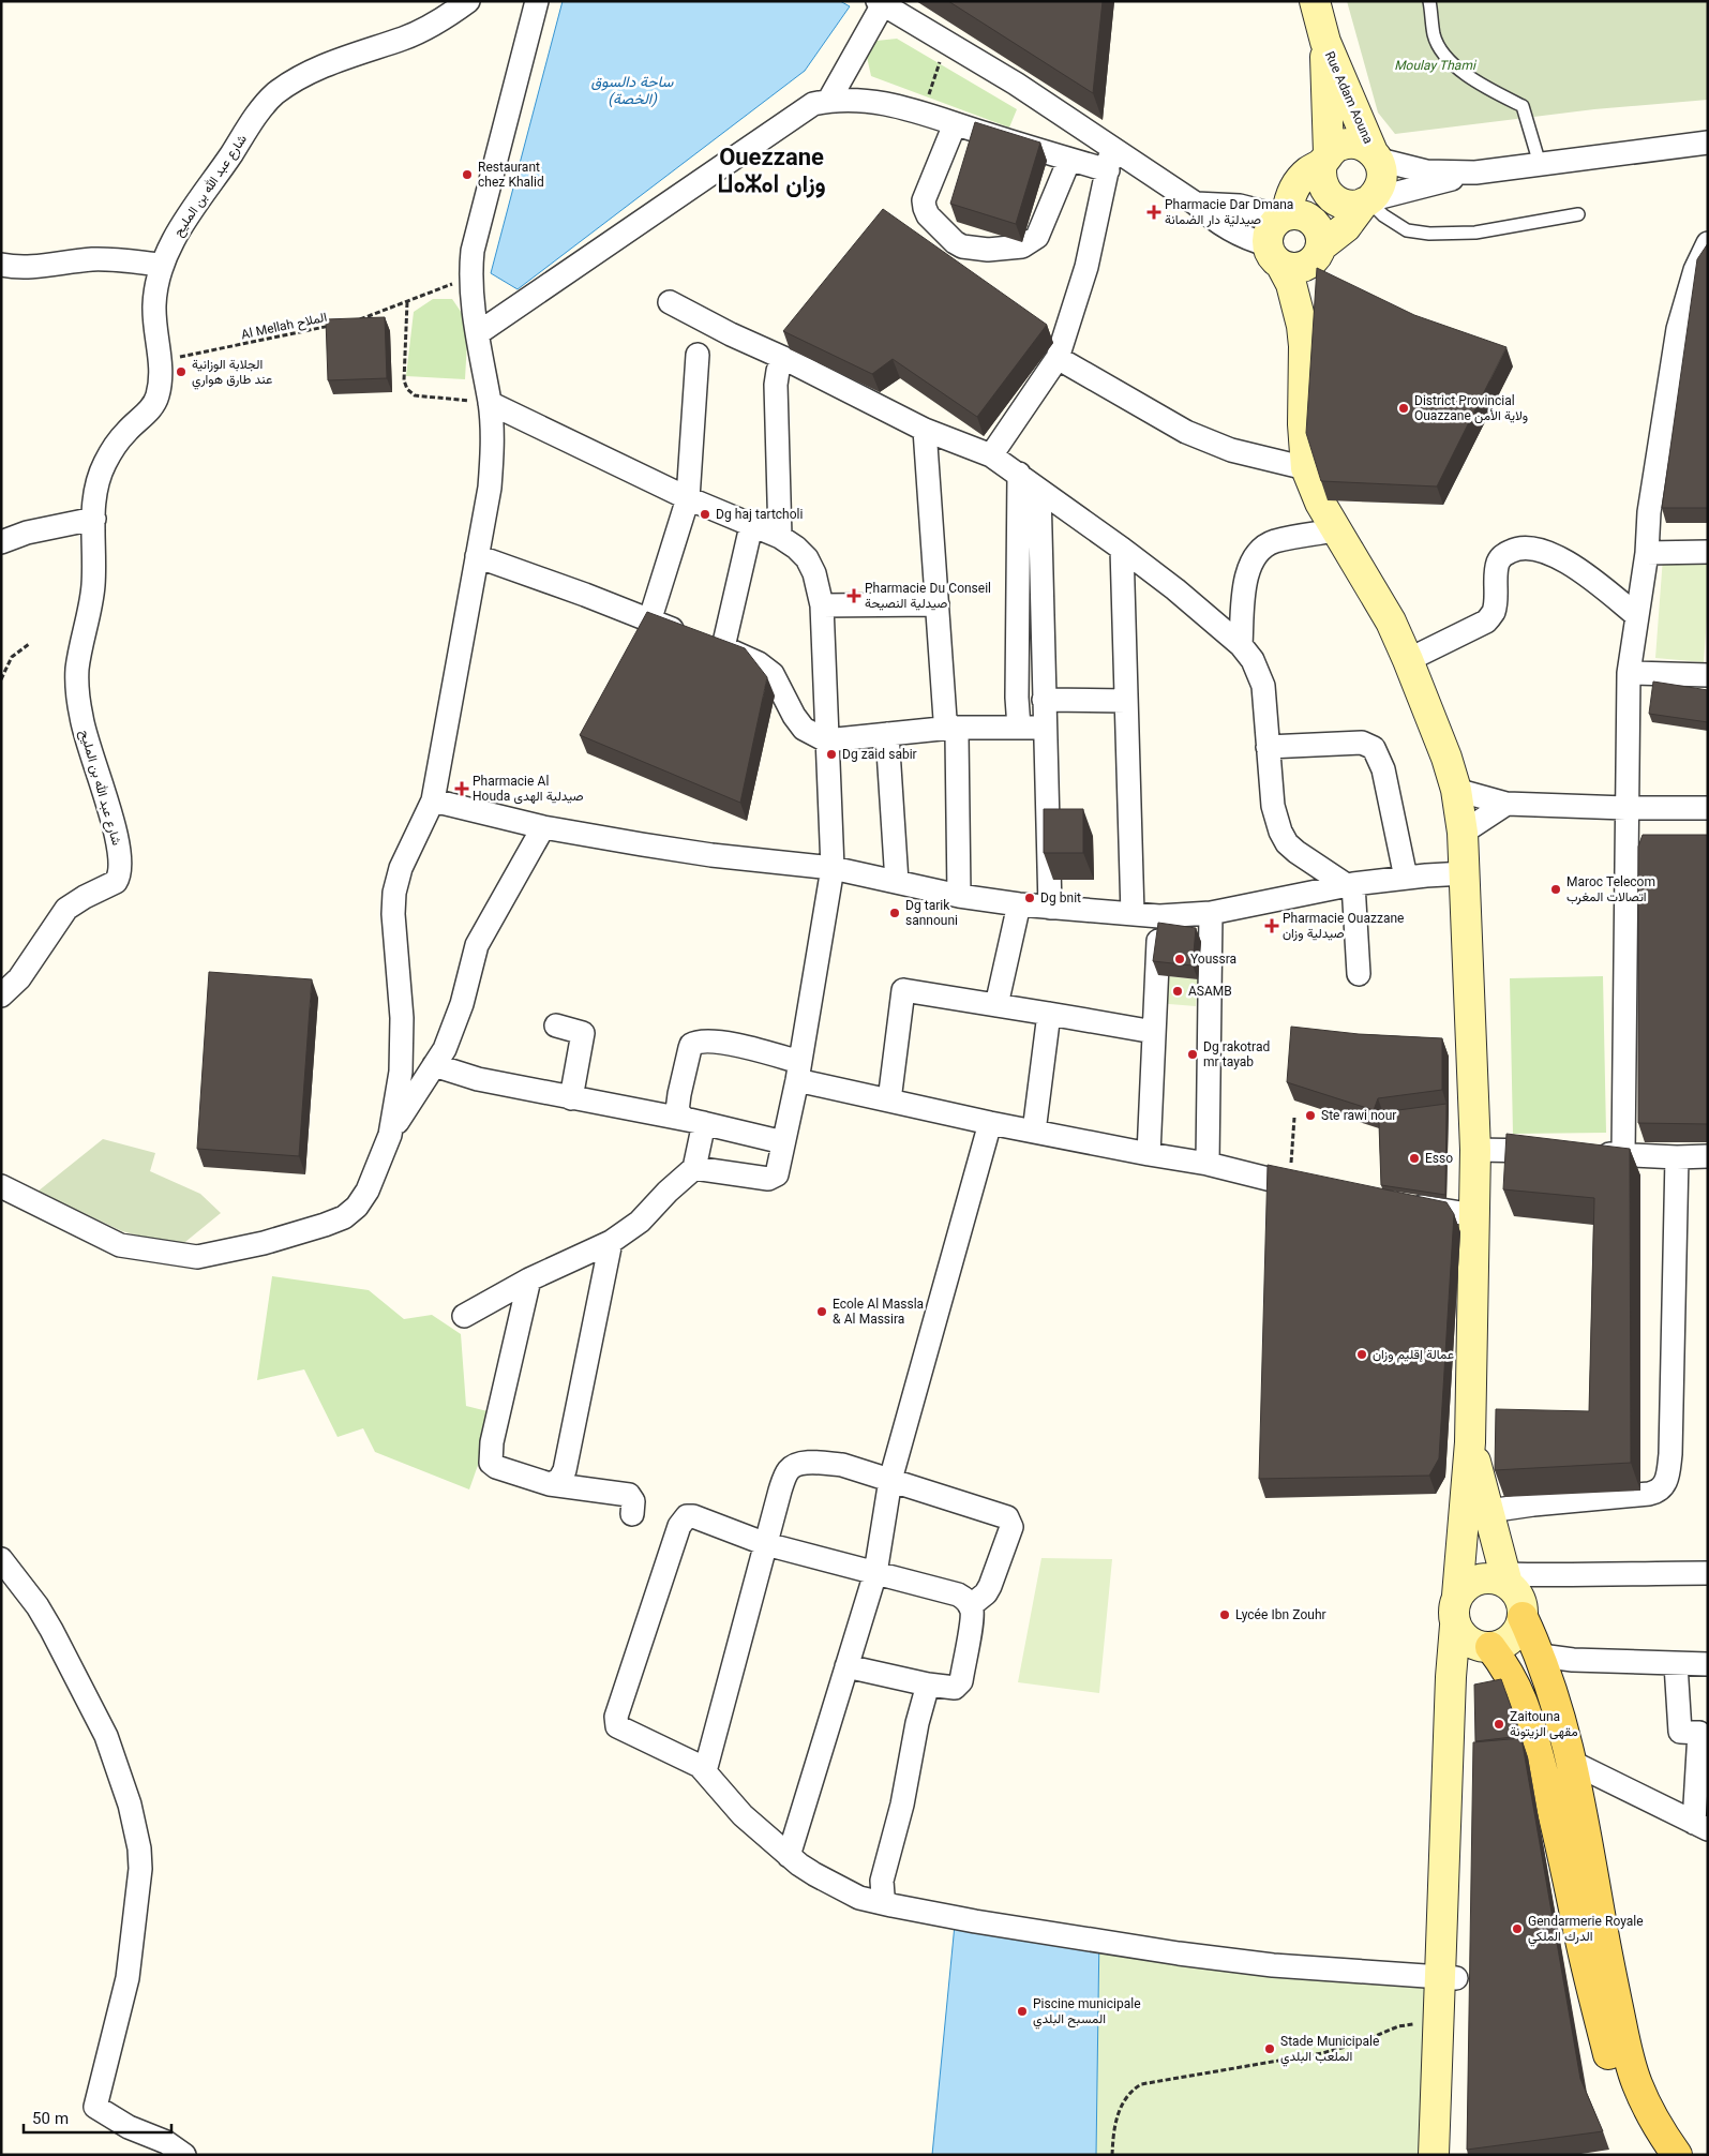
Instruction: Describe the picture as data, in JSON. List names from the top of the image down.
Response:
{
  "streets": {
    "main road": ["Rue Adam Aouna"],
    "street": ["شارع عبد الله بن المليح"],
    "path": ["Al Mellah الملاح"]
  },
  "crossings": [
    ["شارع عبد الله بن المليح", "Al Mellah الملاح"]
  ],
  "districts": ["Ouezzane ⵡⴰⵣⴰⵏ وزان"],
  "water": ["ساحة دالسوق (الخصة)"],
  "parks": ["Moulay Thami"],
  "places": {
    "other": [
      "Restaurant chez Khalid",
      "الجلابة الوزانية عند طارق هواري",
      "District Provincial Ouazzane ولاية الأمن",
      "Dg haj tartcholi",
      "Dg zaid sabir",
      "Maroc Telecom اتصالات المغرب",
      "Dg bnit",
      "Dg tarik sannouni",
      "Youssra",
      "ASAMB",
      "Dg rakotrad mr tayab",
      "Ste rawi nour",
      "Esso",
      "Ecole Al Massla & Al Massira",
      "عمالة إقليم وزان",
      "Lycée Ibn Zouhr",
      "Zaitouna مقهى الزيتونة",
      "Gendarmerie Royale الدرك الملكي",
      "Piscine municipale المسبح البلدي",
      "Stade Municipale الملعب البلدي"
    ],
    "health": [
      "Pharmacie Dar Dmana صيدلية دار الضمانة",
      "Pharmacie Du Conseil صيدلية النصيحة",
      "Pharmacie Al Houda صيدلية الهدى",
      "Pharmacie Ouazzane صيدلية وزان"
    ]
  },
  "scale_bar": "50 m"
}
